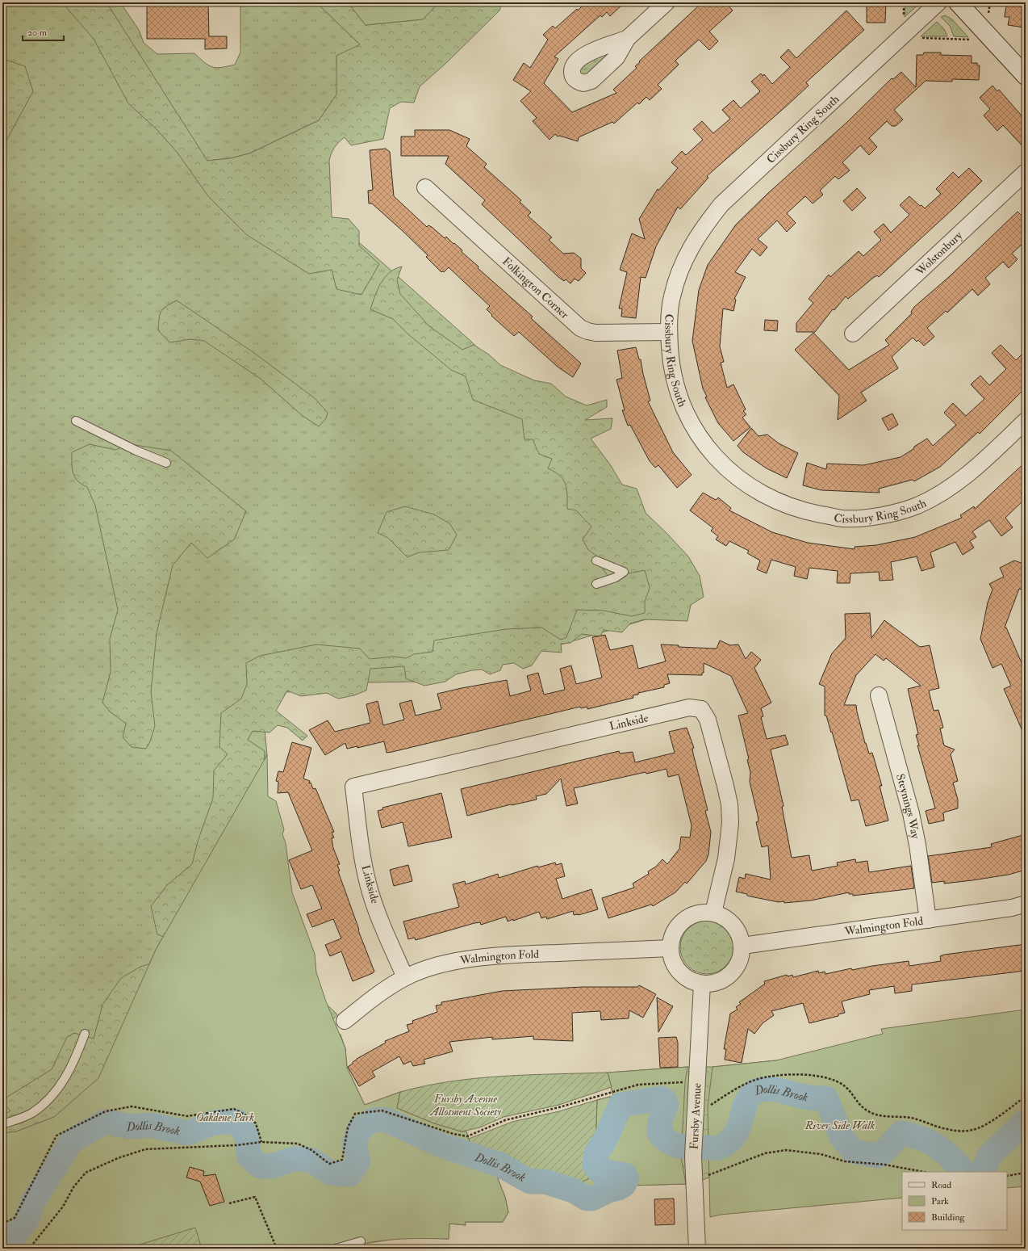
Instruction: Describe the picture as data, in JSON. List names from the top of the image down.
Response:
{
  "streets": {
    "street": [
      "Cissbury Ring South",
      "Wolstonbury",
      "Folkington Corner",
      "Linkside",
      "Steynings Way",
      "Walmington Fold",
      "Fursby Avenue"
    ]
  },
  "crossings": [
    ["Cissbury Ring South", "Folkington Corner"],
    ["Linkside", "Walmington Fold"],
    ["Linkside", "Fursby Avenue"],
    ["Steynings Way", "Walmington Fold"],
    ["Walmington Fold", "Fursby Avenue"]
  ],
  "water": ["Dollis Brook"],
  "parks": ["Fursby Avenue Allotment Society", "Oakdene Park", "River Side Walk"],
  "legend": ["Road", "Park", "Building"],
  "scale_bar": "20 m"
}
